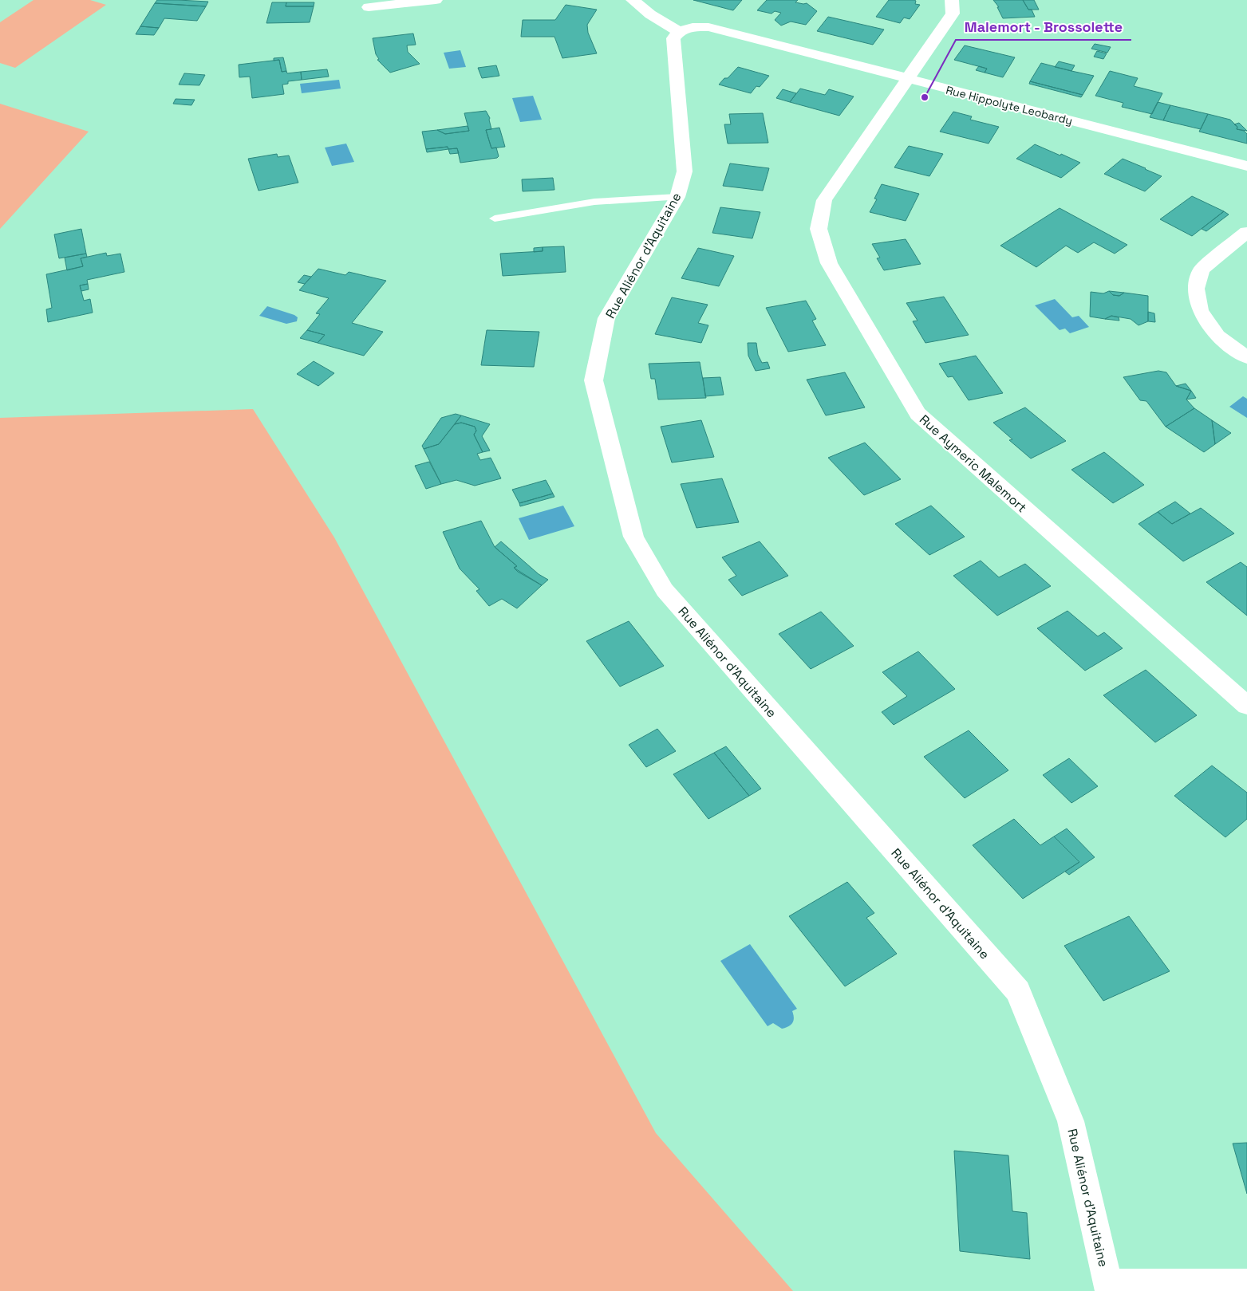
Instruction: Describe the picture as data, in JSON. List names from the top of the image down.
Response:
{
  "streets": {
    "street": ["Rue Hippolyte Leobardy", "Rue Aliénor d'Aquitaine", "Rue Aymeric Malemort"]
  },
  "crossings": [
    ["Rue Hippolyte Leobardy", "Rue Aliénor d'Aquitaine"],
    ["Rue Hippolyte Leobardy", "Rue Aymeric Malemort"]
  ],
  "places": ["Malemort - Brossolette"]
}
